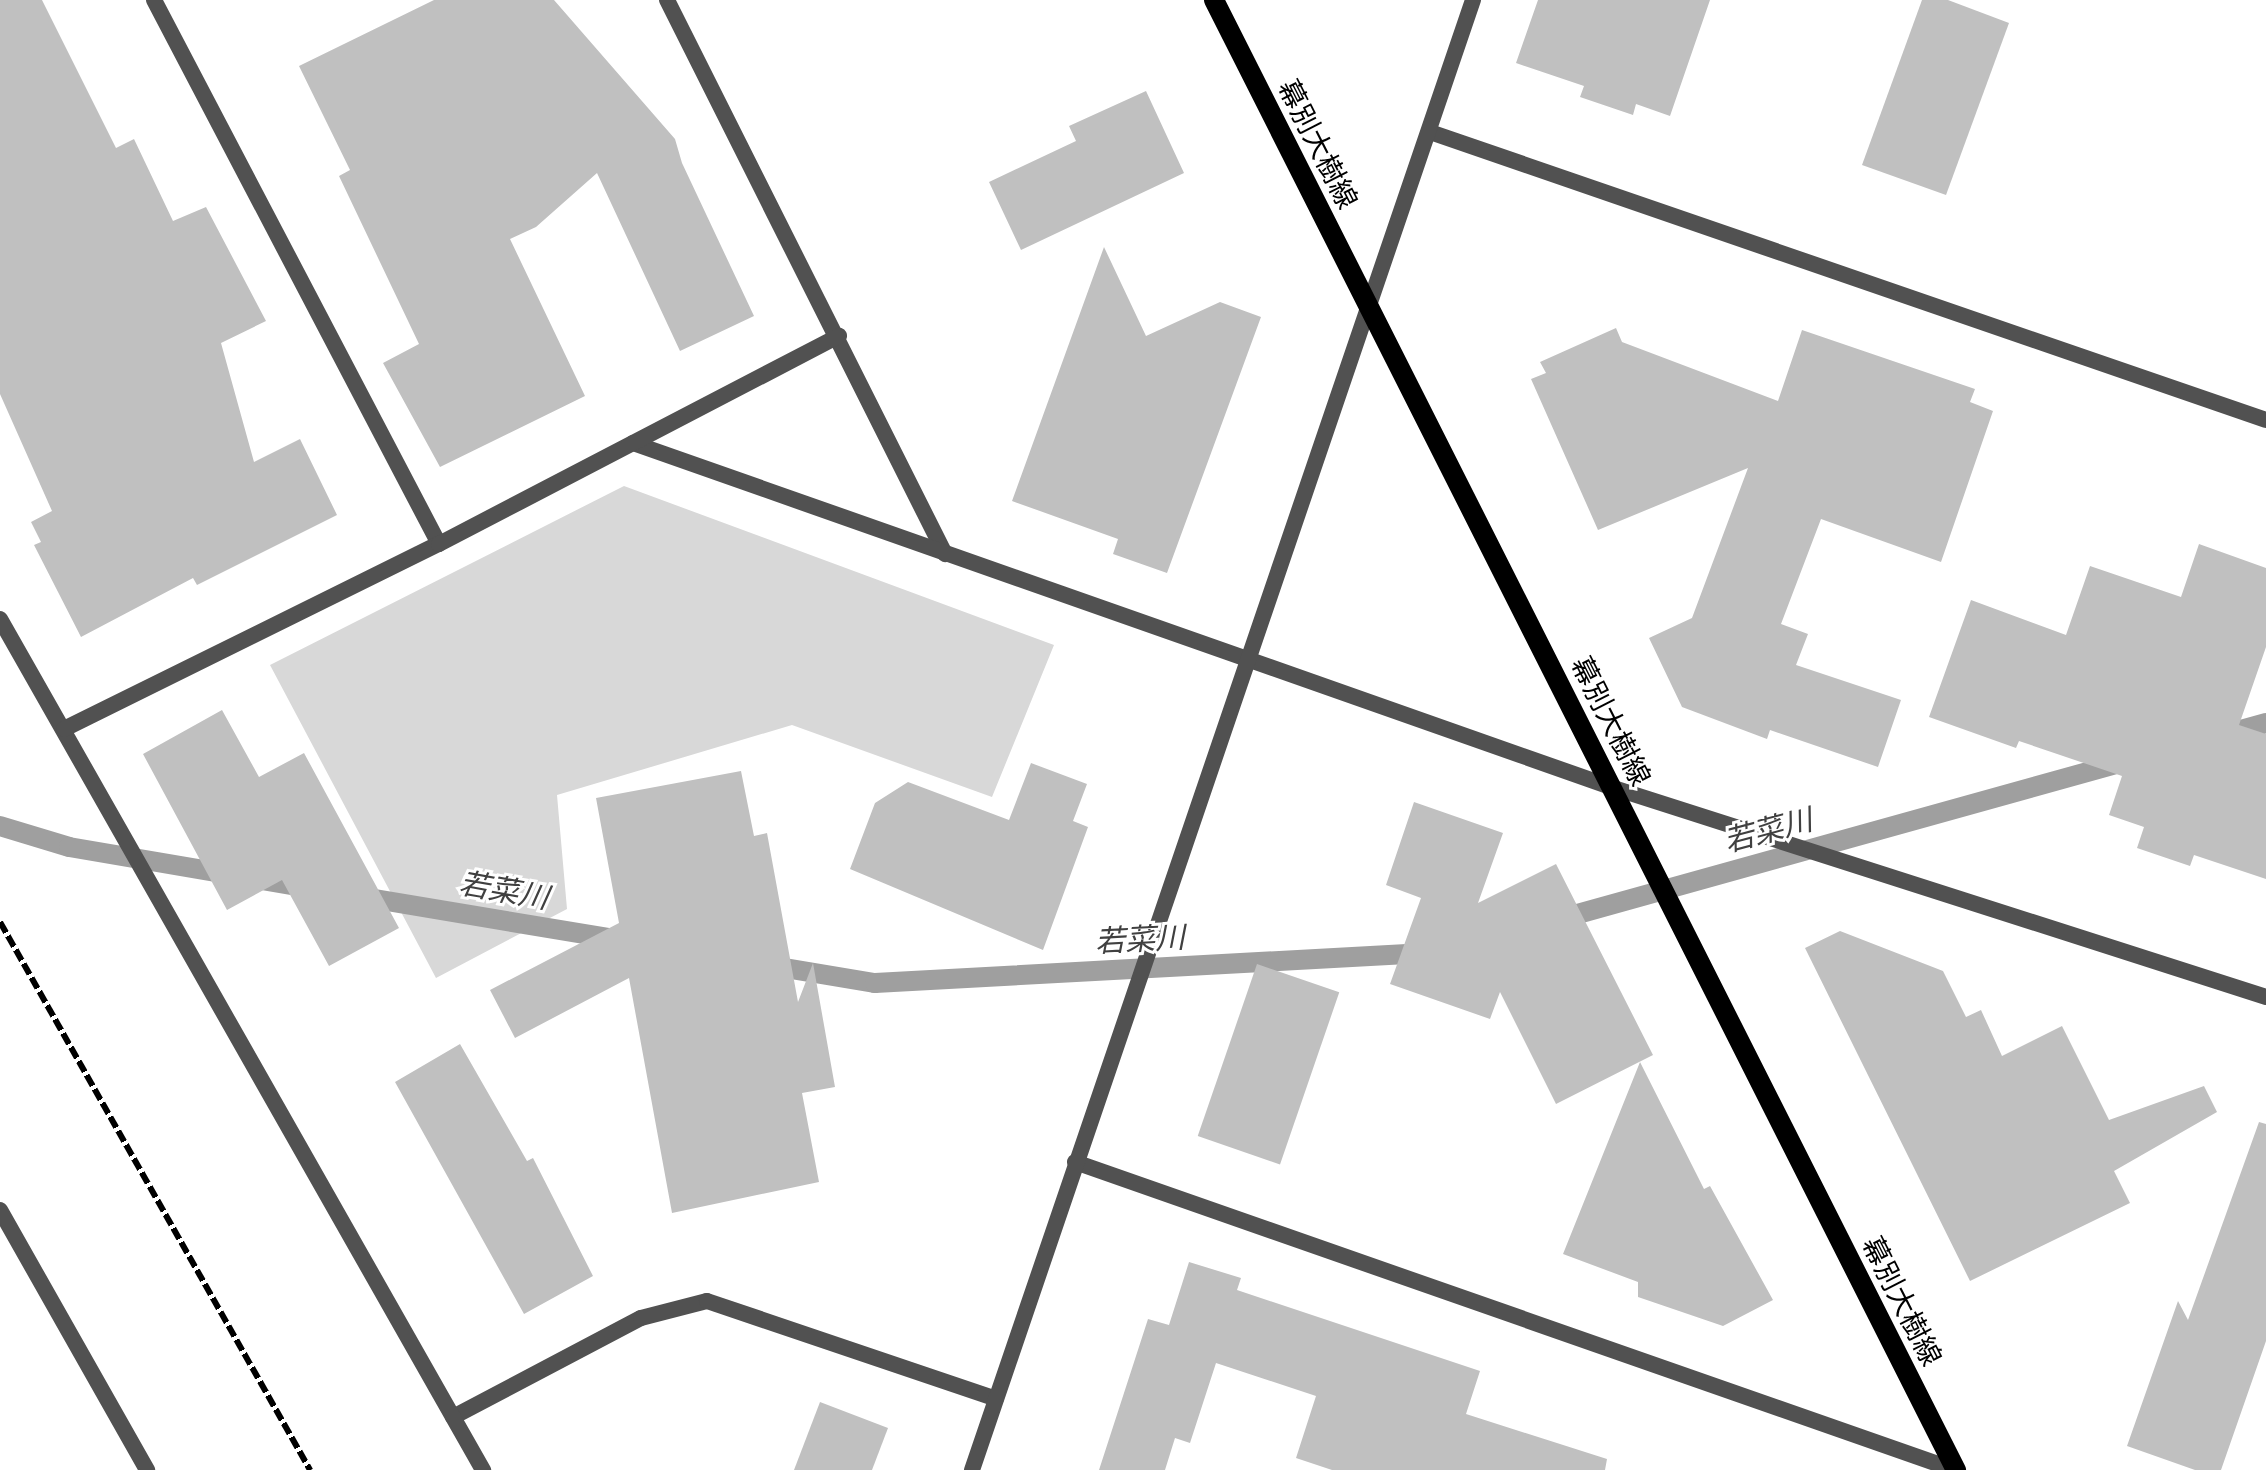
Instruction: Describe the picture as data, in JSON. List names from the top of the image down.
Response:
{
  "streets": {
    "main road": ["幕別大樹線"]
  },
  "water": ["若菜川"]
}
